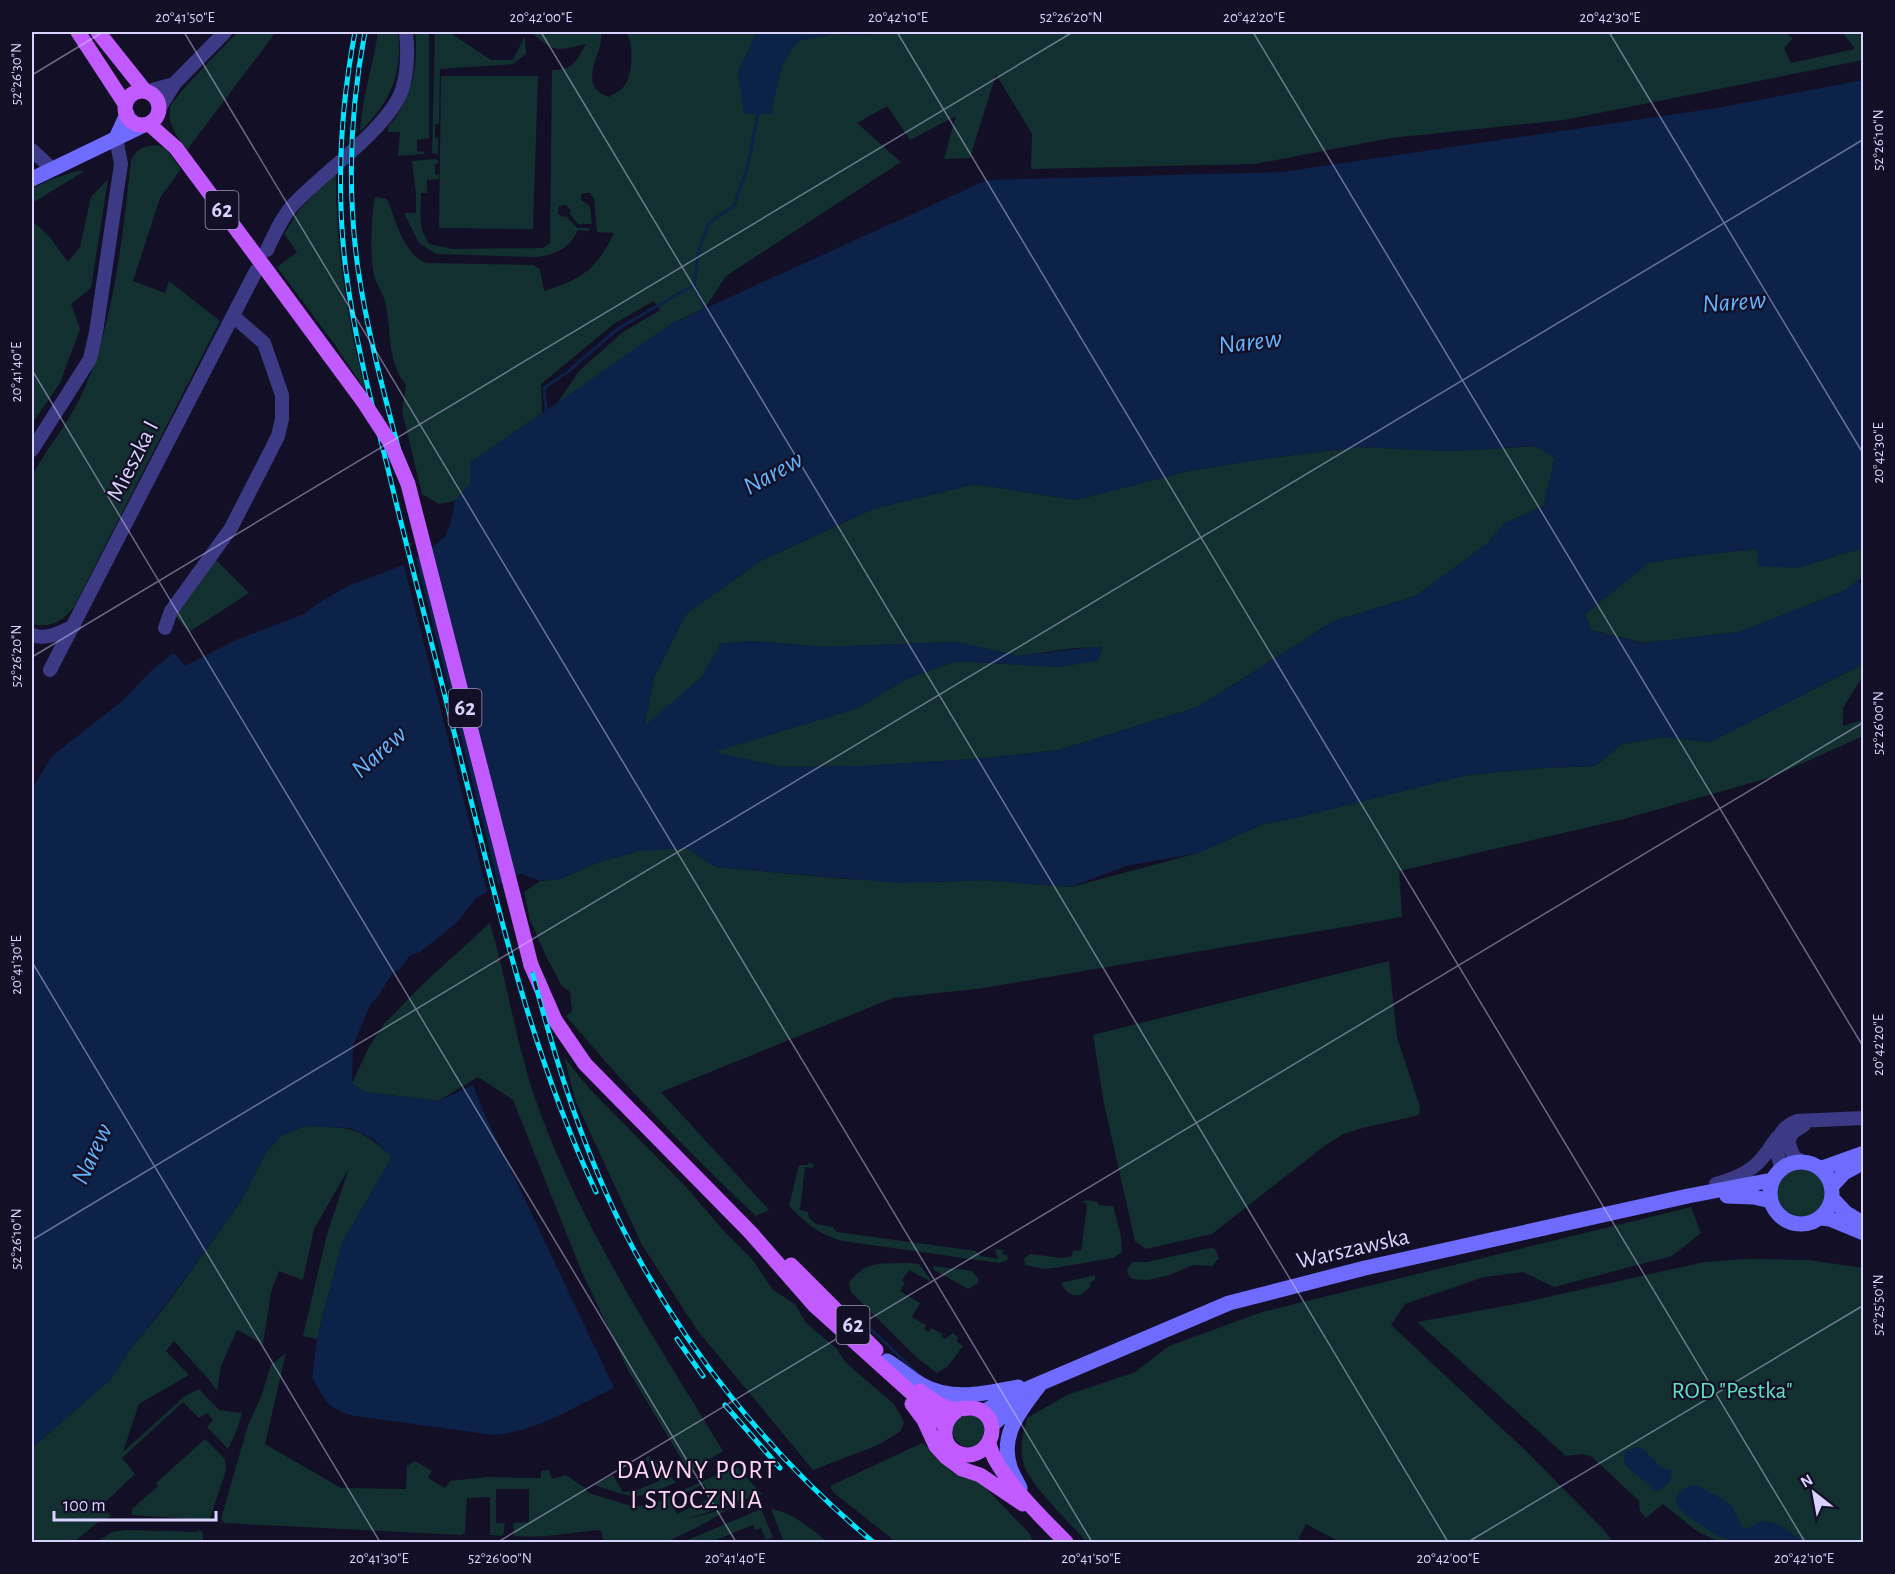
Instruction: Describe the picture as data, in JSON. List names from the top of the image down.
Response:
{
  "streets": {
    "main road": ["62", "Warszawska"],
    "street": ["Mieszka I"]
  },
  "crossings": [
    ["62", "Mieszka I"],
    ["62", "Warszawska"]
  ],
  "districts": ["DAWNY PORT I STOCZNIA"],
  "water": ["Narew"],
  "parks": ["ROD \"Pestka\""],
  "scale_bar": "100 m",
  "north": "top left",
  "coordinates": [
    "20°41'50\"E",
    "20°42'00\"E",
    "20°42'10\"E",
    "52°26'20\"N",
    "20°42'20\"E",
    "20°42'30\"E",
    "52°26'30\"N",
    "52°26'10\"N",
    "20°41'40\"E",
    "52°26'00\"N",
    "20°41'30\"E",
    "52°25'50\"N"
  ]
}
